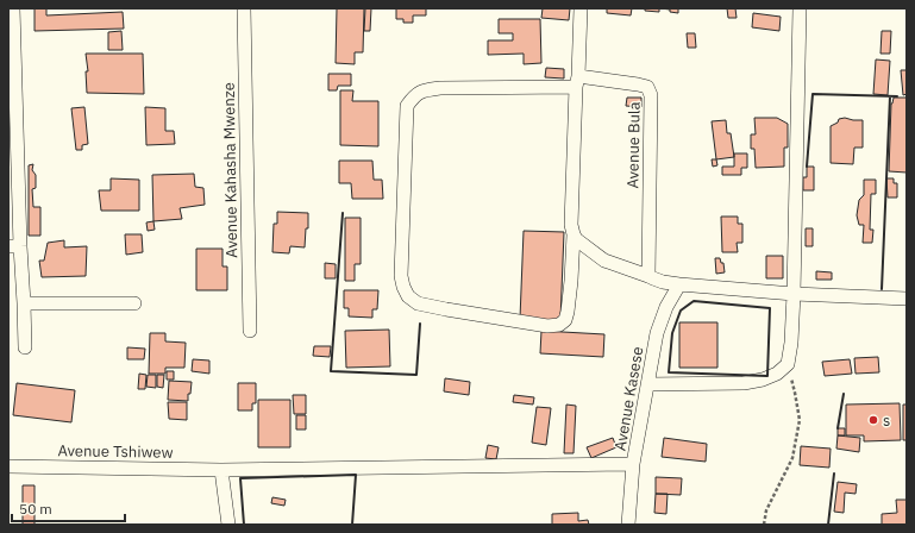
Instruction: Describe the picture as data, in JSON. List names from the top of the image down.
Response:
{
  "streets": {
    "street": [
      "Avenue Bula",
      "Avenue Kahasha Mwenze",
      "Avenue Kasese",
      "Avenue Tshiwew"
    ]
  },
  "crossings": [
    ["Avenue Kasese", "Avenue Tshiwew"]
  ],
  "places": ["s"],
  "scale_bar": "50 m"
}
